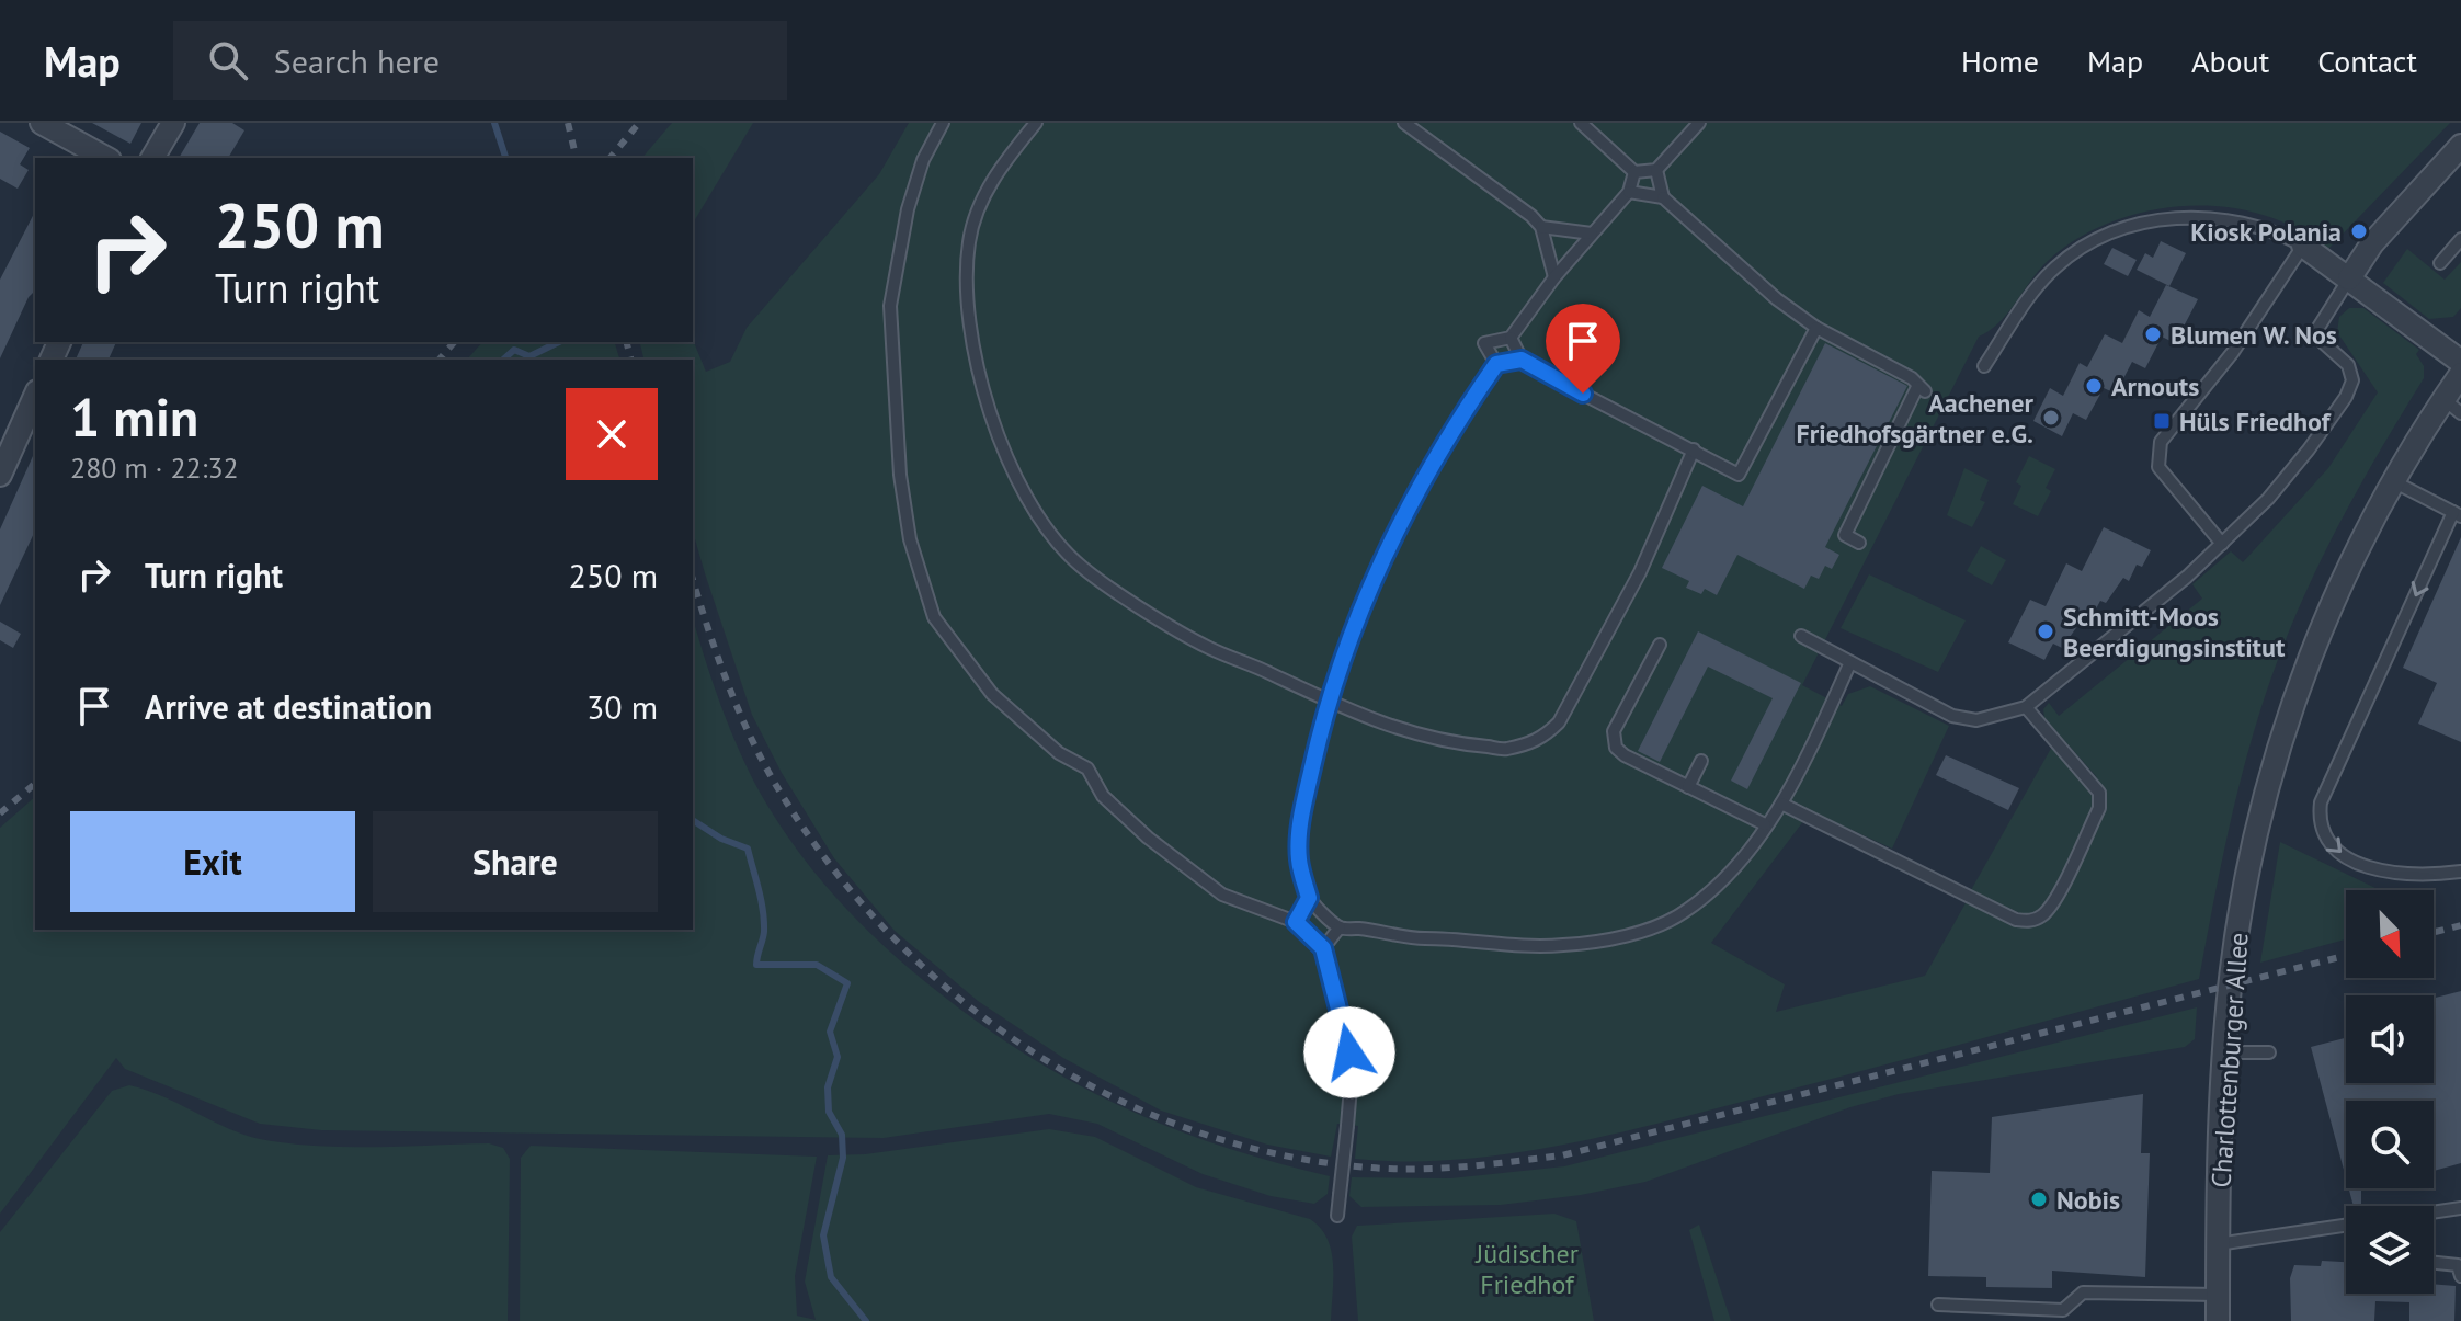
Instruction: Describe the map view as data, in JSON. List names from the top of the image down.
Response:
{
  "streets": {
    "street": ["Charlottenburger Allee"]
  },
  "parks": ["Jüdischer Friedhof"],
  "places": {
    "other": [
      "Kiosk Polania",
      "Blumen W. Nos",
      "Arnouts",
      "Aachener Friedhofsgärtner e.G.",
      "Schmitt-Moos Beerdigungsinstitut",
      "Nobis"
    ],
    "transit": ["Hüls Friedhof"]
  },
  "north": "bottom right",
  "page": {
    "header": "Map",
    "search": "Search here",
    "nav": [
      "Home",
      "Map",
      "About",
      "Contact"
    ],
    "turn": ["250 m", "Turn right"],
    "heading": ["1 min", "280 m · 22:32"],
    "list": [
      {
        "name": "Turn right",
        "value": "250 m"
      },
      {
        "name": "Arrive at destination",
        "value": "30 m"
      }
    ],
    "buttons": ["Exit", "Share"]
  }
}
